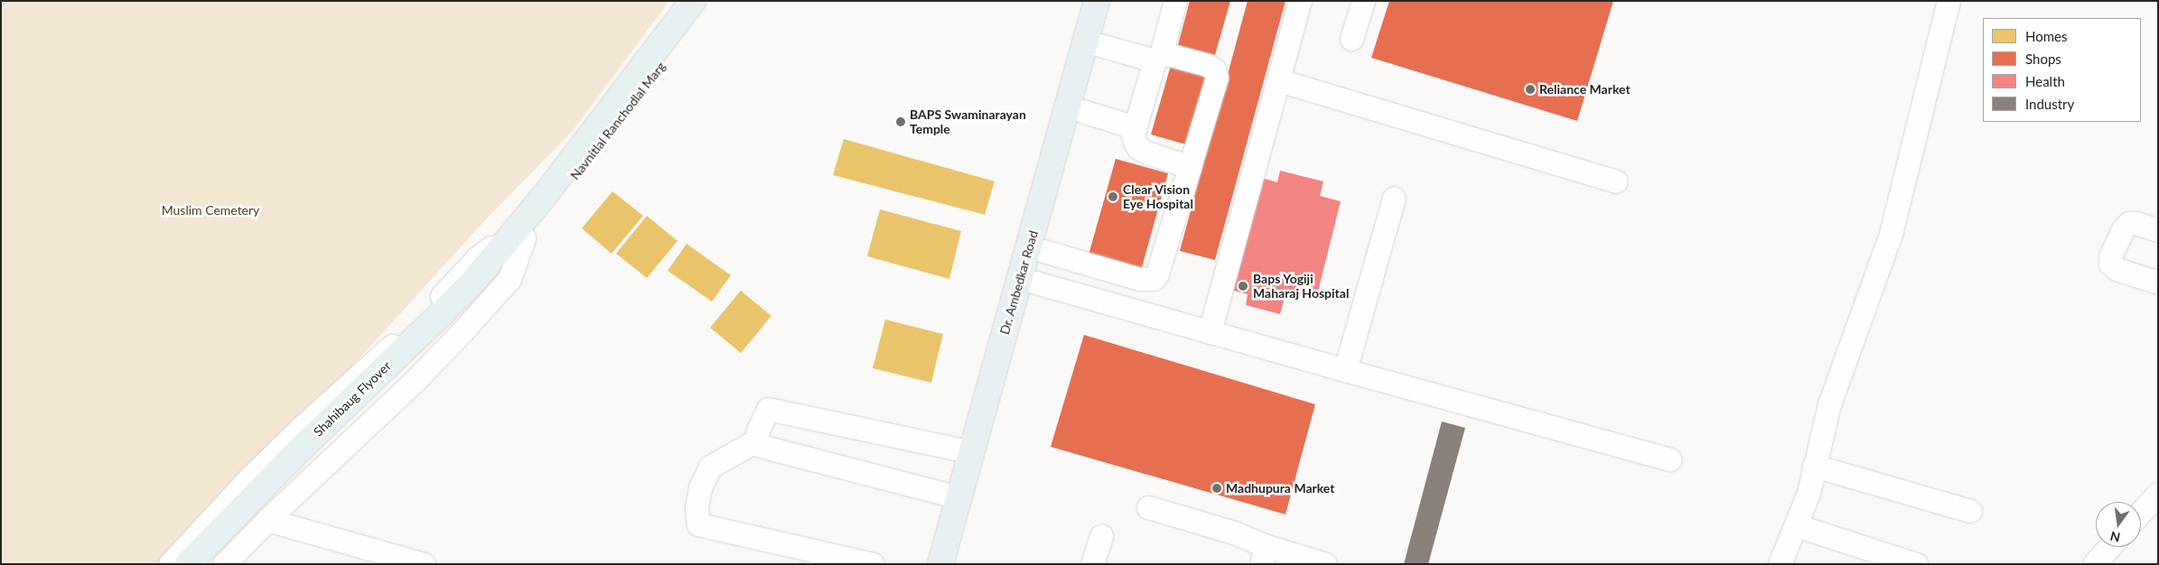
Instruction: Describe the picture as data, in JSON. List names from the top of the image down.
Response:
{
  "streets": {
    "main road": ["Navnitlal Ranchodlal Marg", "Dr. Ambedkar Road", "Shahibaug Flyover"]
  },
  "crossings": [
    ["Navnitlal Ranchodlal Marg", "Shahibaug Flyover"]
  ],
  "parks": ["Muslim Cemetery"],
  "places": [
    "Reliance Market",
    "BAPS Swaminarayan Temple",
    "Clear Vision Eye Hospital",
    "Baps Yogiji Maharaj Hospital",
    "Madhupura Market"
  ],
  "legend": [
    "Homes",
    "Shops",
    "Health",
    "Industry"
  ],
  "north": "bottom"
}
